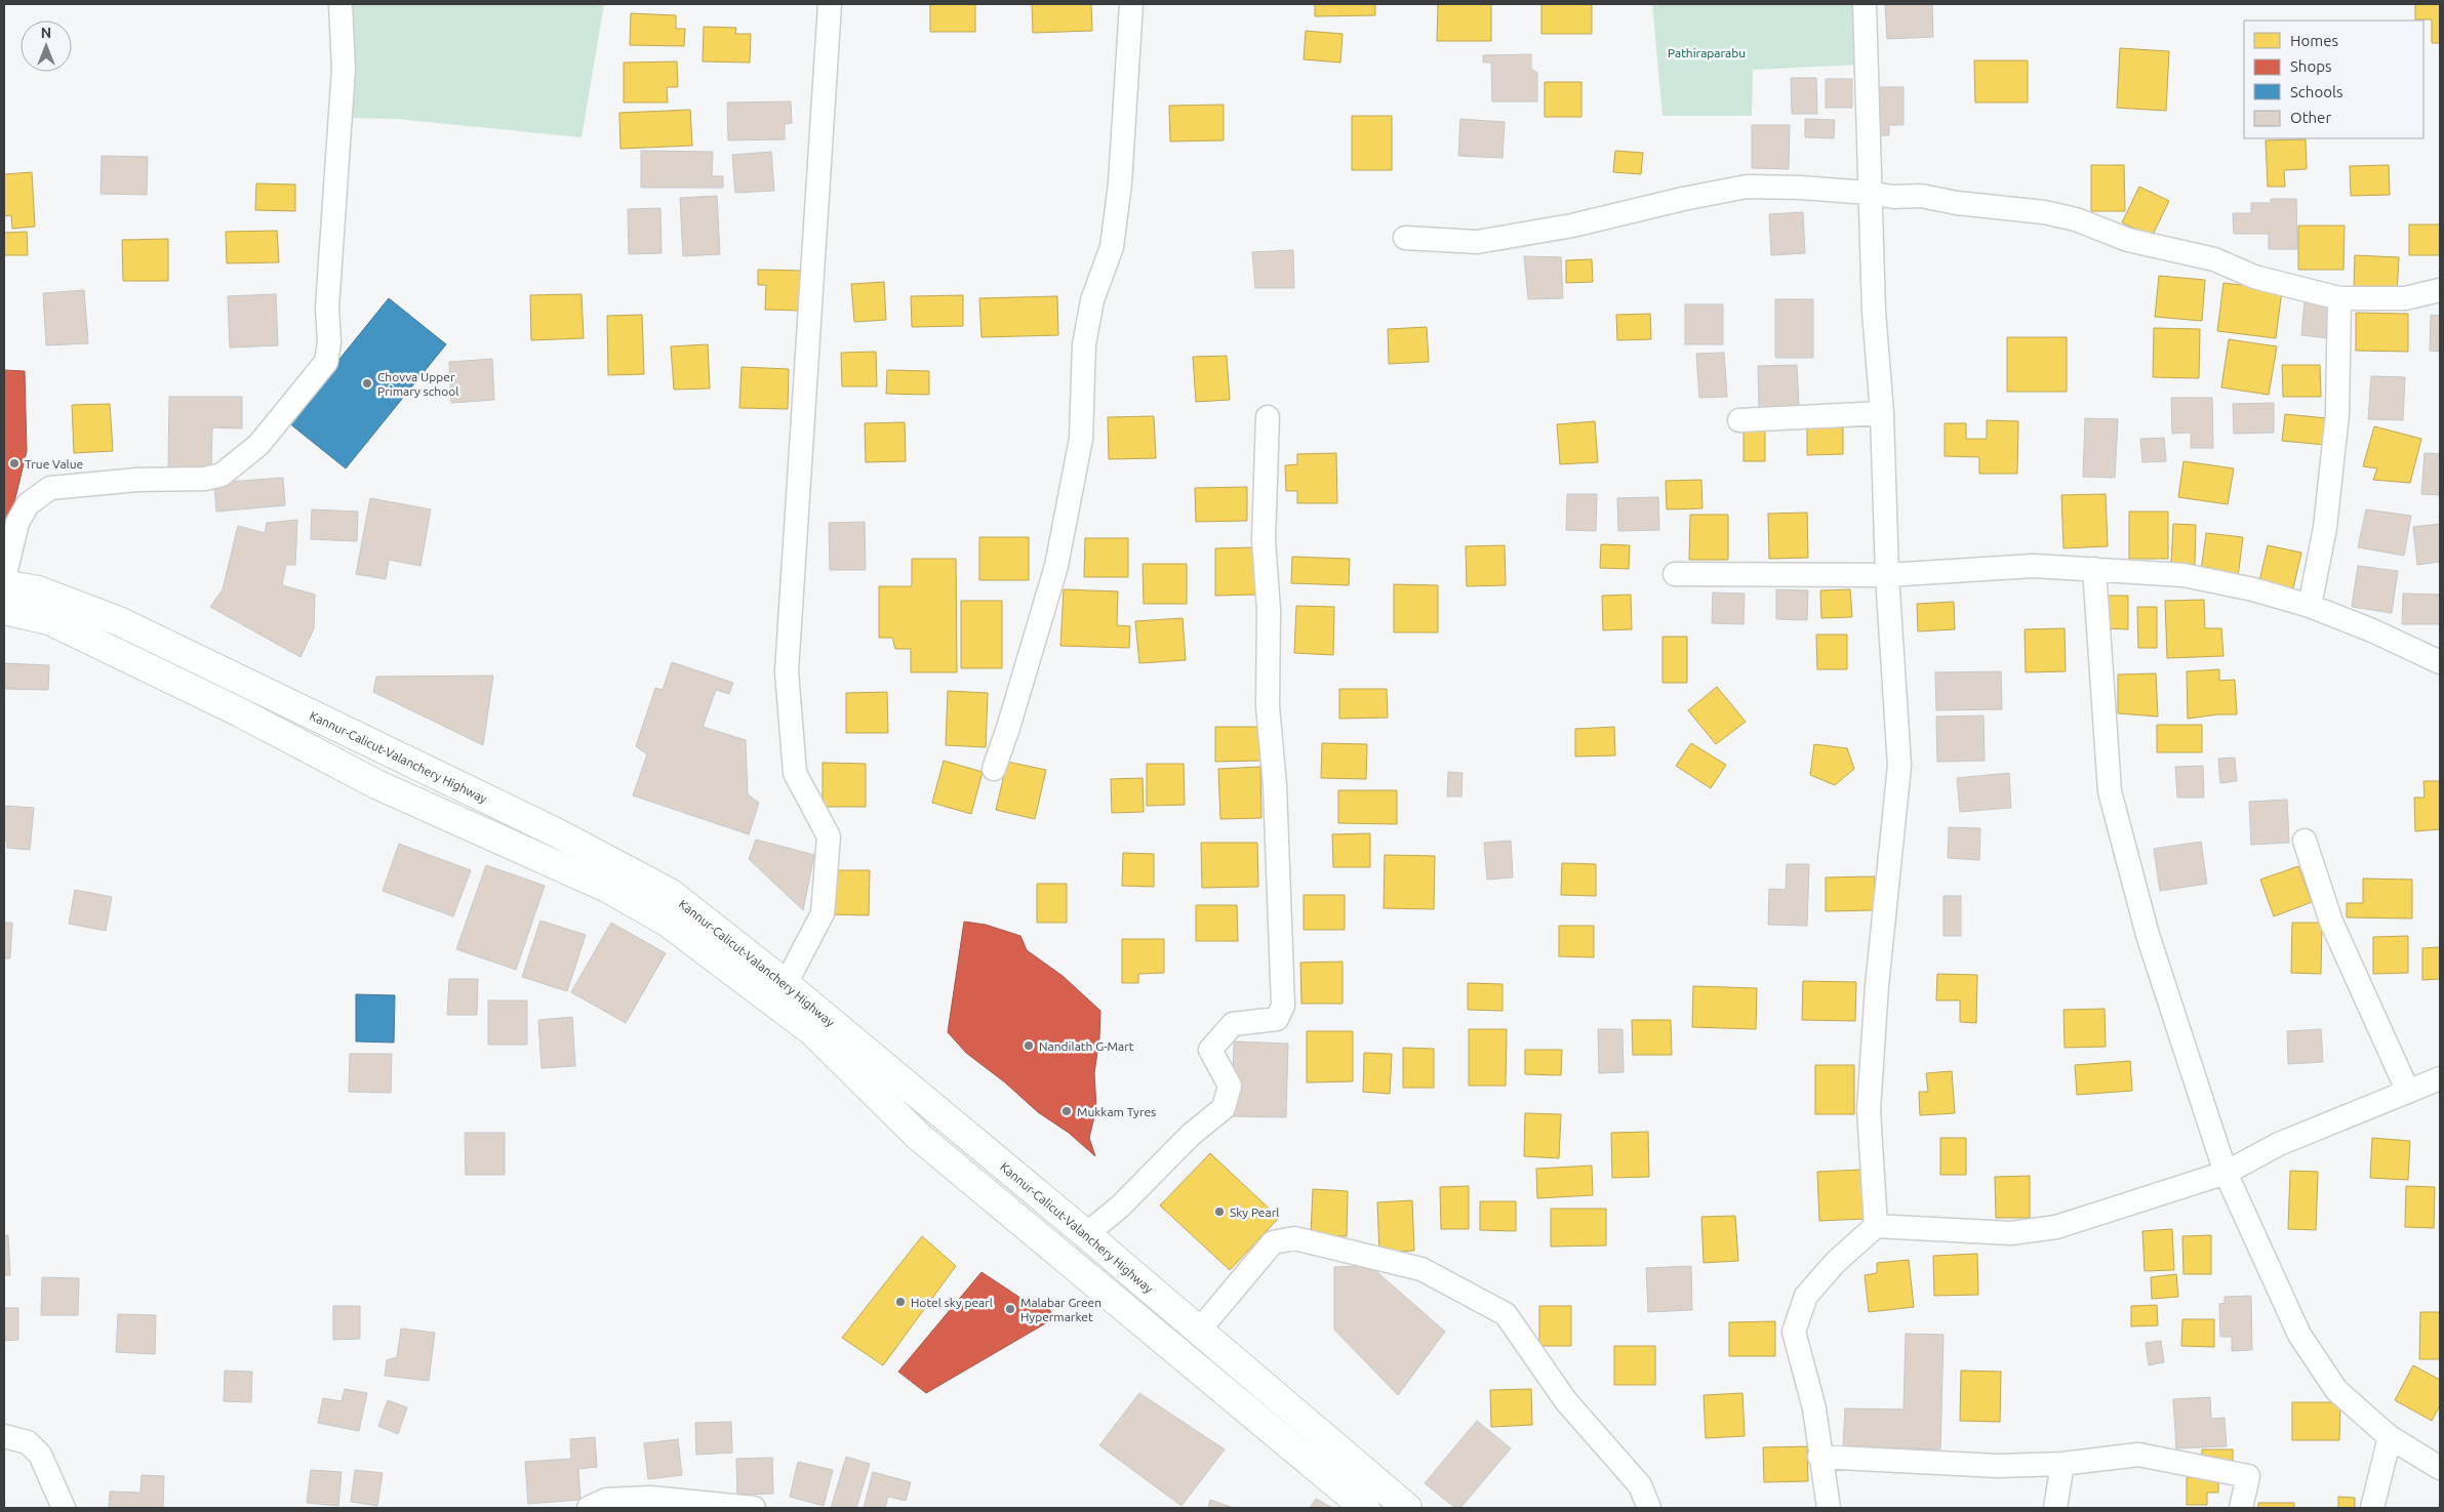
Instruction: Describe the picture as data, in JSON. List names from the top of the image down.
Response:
{
  "streets": {
    "highway": ["Kannur-Calicut-Valanchery Highway"]
  },
  "parks": ["Pathiraparabu"],
  "places": [
    "Chovva Upper Primary school",
    "True Value",
    "Nandilath G-Mart",
    "Mukkam Tyres",
    "Sky Pearl",
    "Hotel sky pearl",
    "Malabar Green Hypermarket"
  ],
  "legend": [
    "Homes",
    "Shops",
    "Schools",
    "Other"
  ],
  "north": "top"
}
